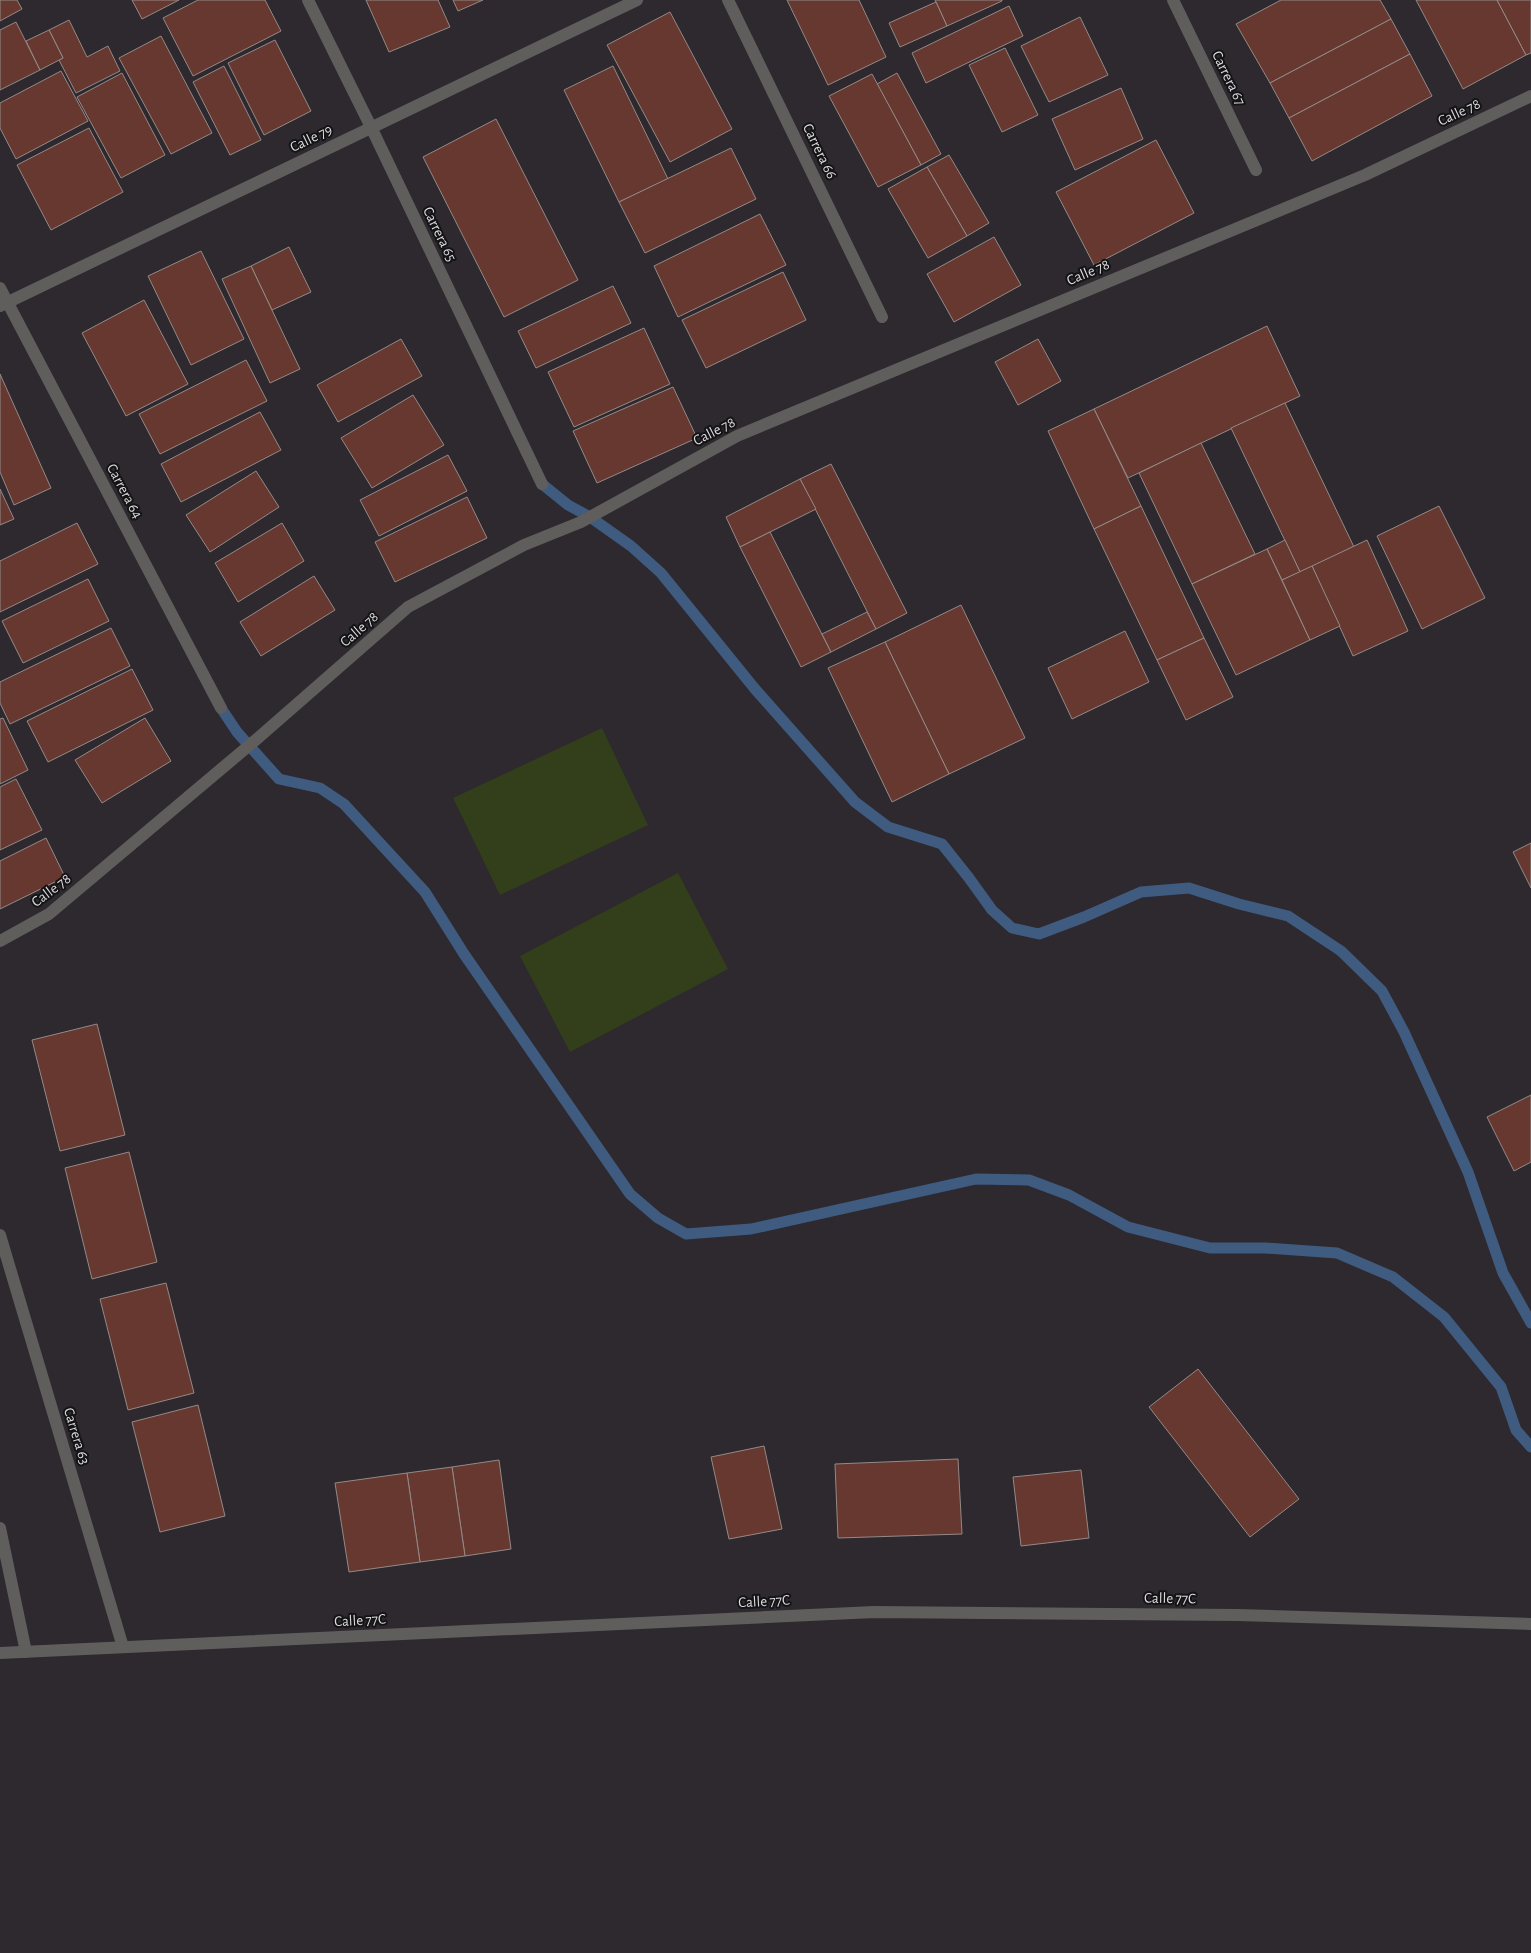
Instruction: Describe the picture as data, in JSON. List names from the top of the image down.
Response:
{
  "streets": {
    "street": [
      "Carrera 67",
      "Calle 78",
      "Calle 79",
      "Carrera 66",
      "Carrera 65",
      "Carrera 64",
      "Carrera 63",
      "Calle 77C"
    ]
  },
  "crossings": [
    ["Calle 79", "Carrera 65"],
    ["Calle 79", "Carrera 64"],
    ["Carrera 63", "Calle 77C"]
  ]
}
